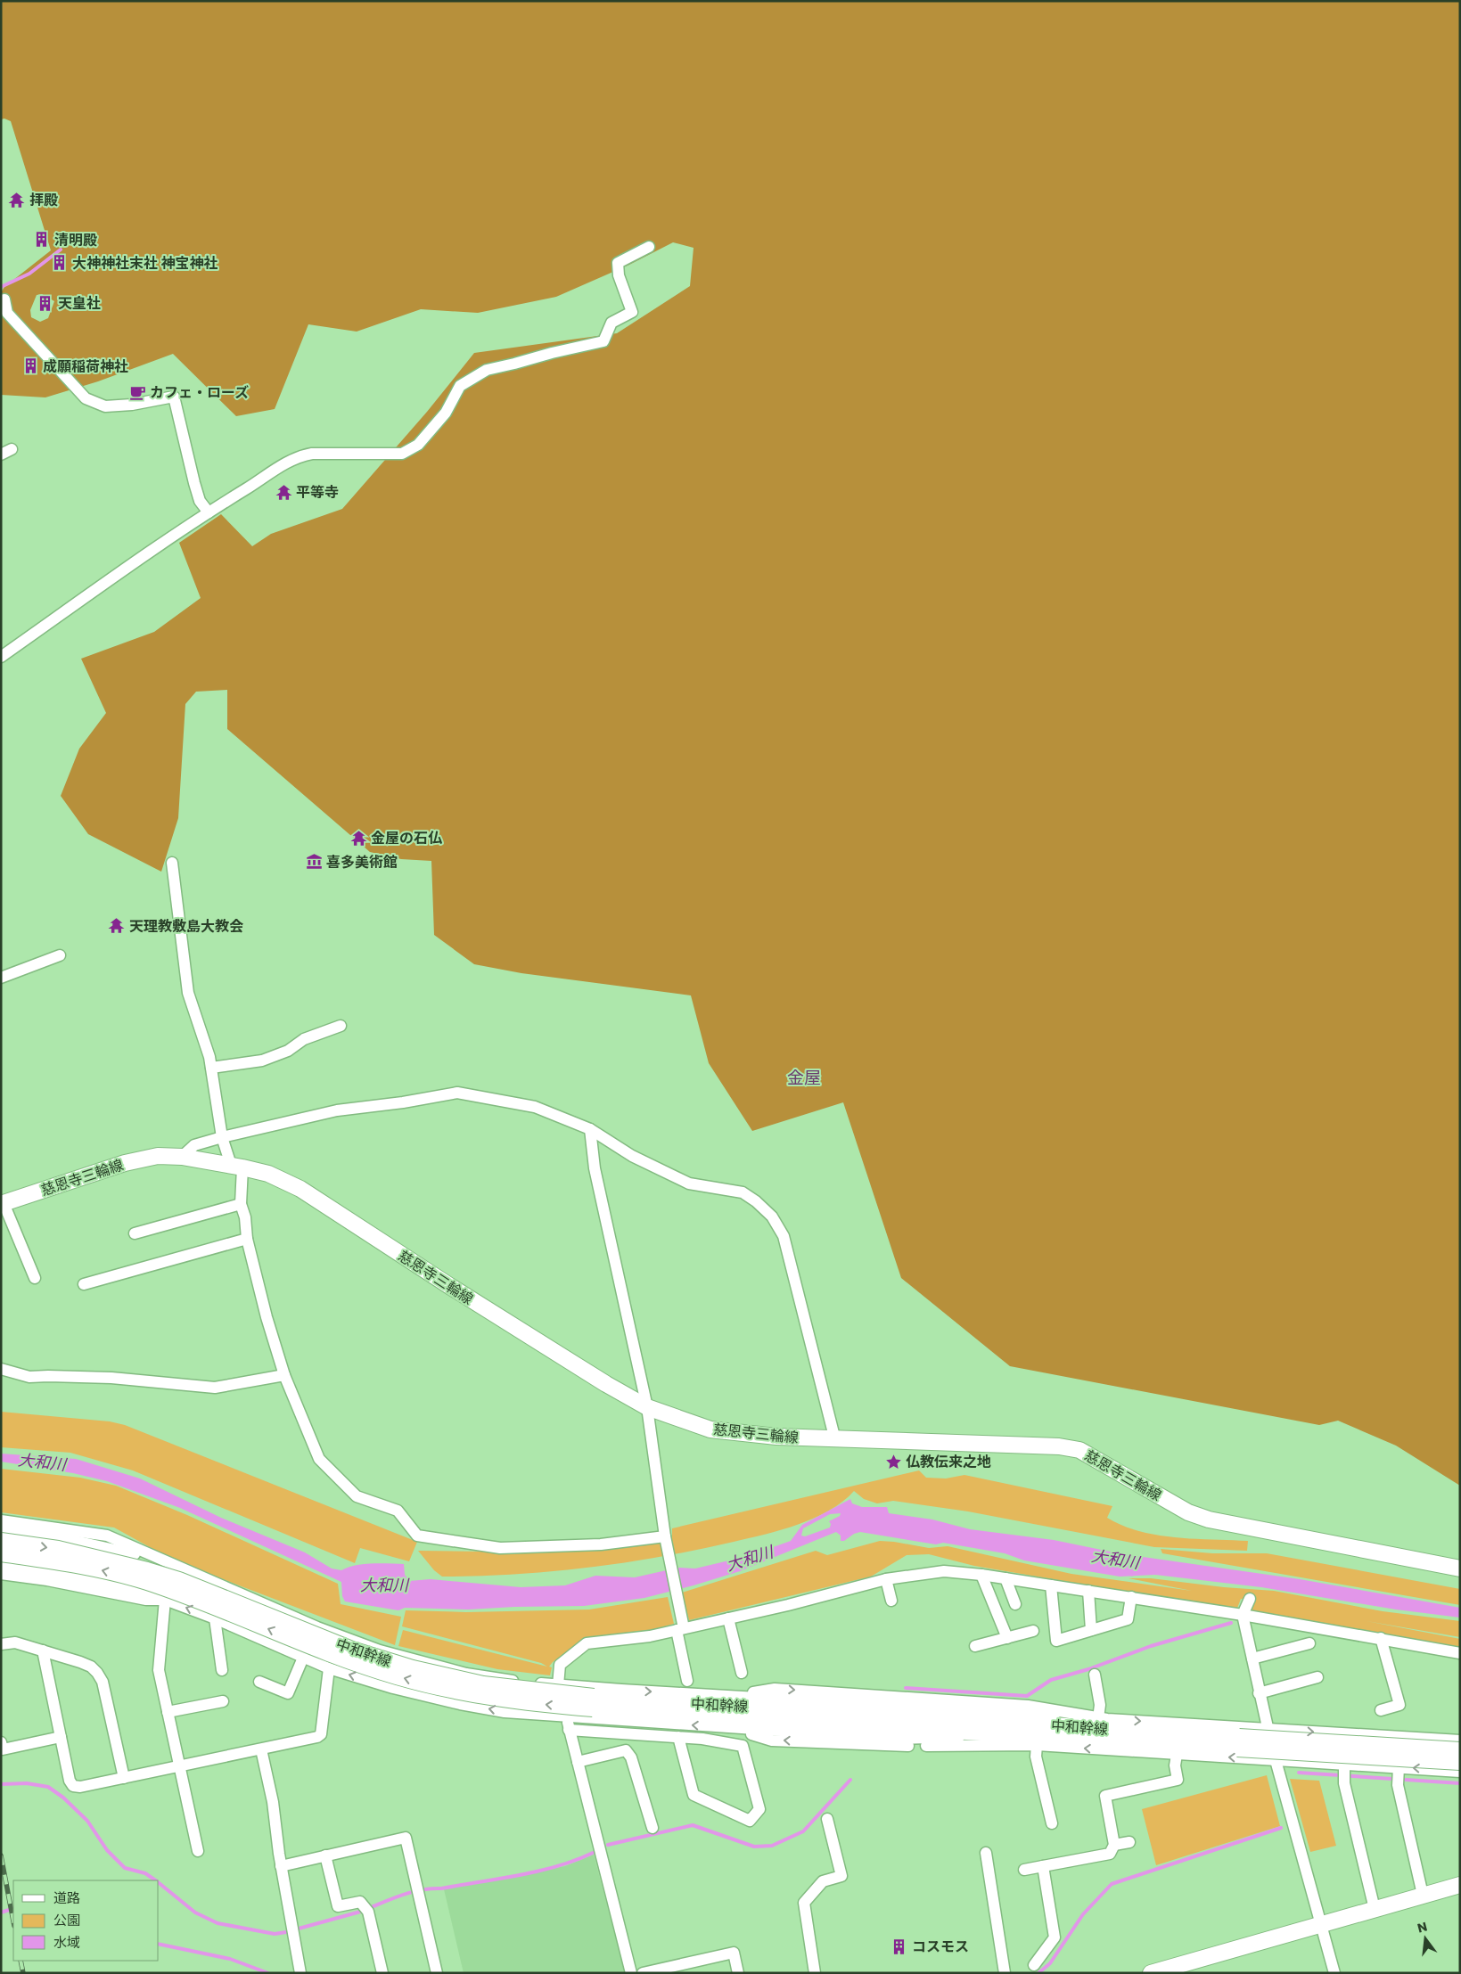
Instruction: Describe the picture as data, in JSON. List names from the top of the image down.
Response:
{
  "streets": {
    "main road": ["慈恩寺三輪線", "中和幹線"]
  },
  "districts": ["金屋"],
  "water": ["大和川"],
  "places": {
    "temple": [
      "拝殿",
      "平等寺",
      "金屋の石仏",
      "天理教敷島大教会"
    ],
    "building": [
      "清明殿",
      "大神神社末社 神宝神社",
      "天皇社",
      "成願稲荷神社",
      "コスモス"
    ],
    "cafe": ["カフェ・ローズ"],
    "museum": ["喜多美術館"],
    "place": ["仏教伝来之地"]
  },
  "legend": ["道路", "公園", "水域"],
  "north": "top"
}
